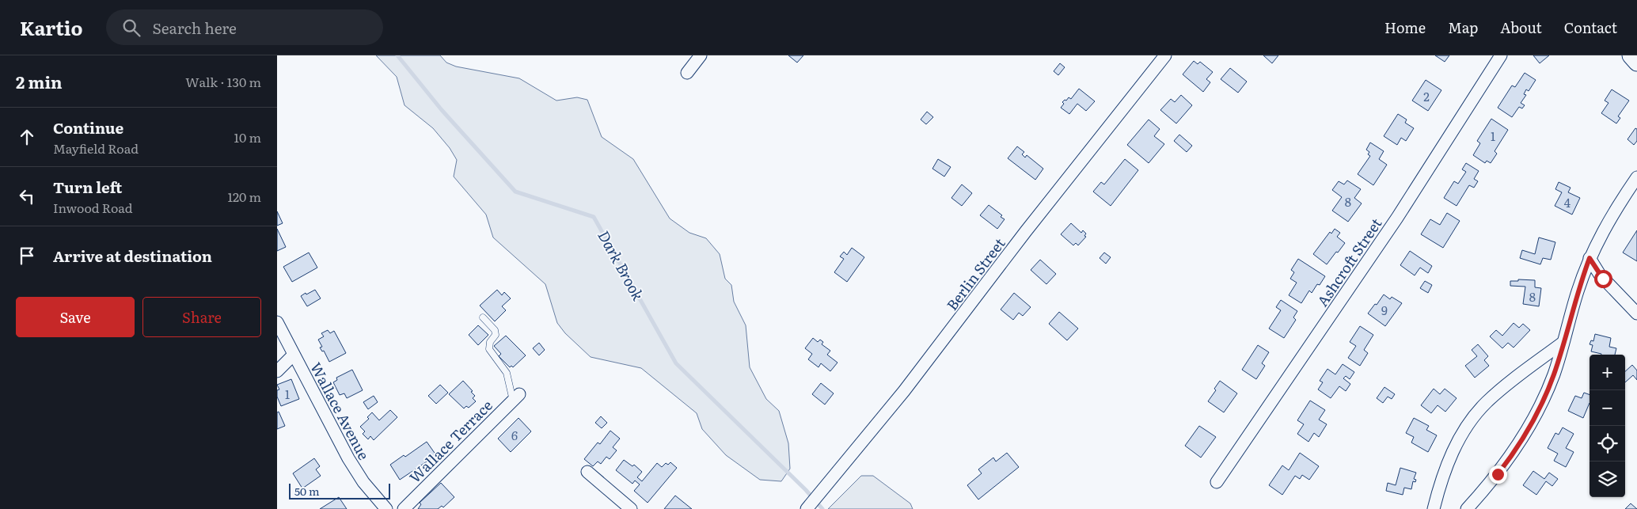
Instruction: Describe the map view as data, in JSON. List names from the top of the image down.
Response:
{
  "streets": {
    "street": [
      "Ashcroft Street",
      "Berlin Street",
      "Wallace Avenue",
      "Wallace Terrace"
    ]
  },
  "water": ["Dark Brook"],
  "house_numbers": [
    "2",
    "1",
    "8",
    "4",
    "8",
    "9",
    "1",
    "6"
  ],
  "scale_bar": "50 m",
  "page": {
    "header": "Kartio",
    "search": "Search here",
    "nav": [
      "Home",
      "Map",
      "About",
      "Contact"
    ],
    "heading": ["2 min", "Walk · 130 m"],
    "list": [
      ["Continue", "Mayfield Road", "10 m"],
      ["Turn left", "Inwood Road", "120 m"],
      "Arrive at destination"
    ],
    "buttons": ["Save", "Share"],
    "map_buttons": ["+", "−"],
    "scale": "50 m"
  }
}
